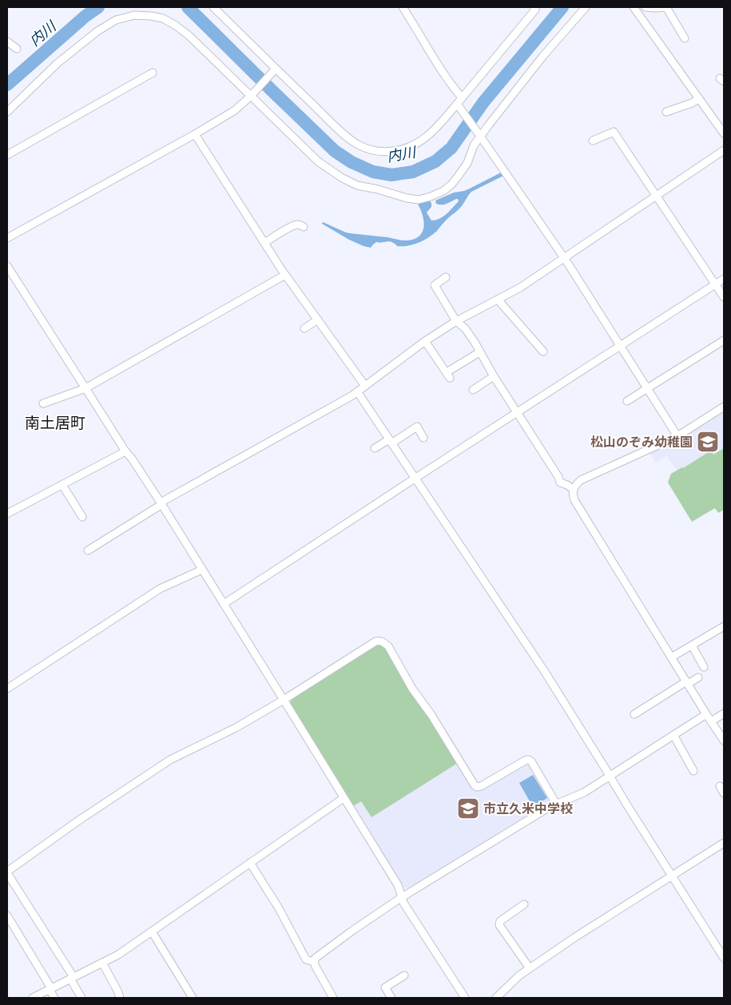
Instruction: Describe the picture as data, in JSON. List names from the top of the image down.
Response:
{
  "districts": ["南土居町"],
  "water": ["内川"],
  "places": {
    "school or university": ["松山のぞみ幼稚園", "市立久米中学校"]
  }
}
